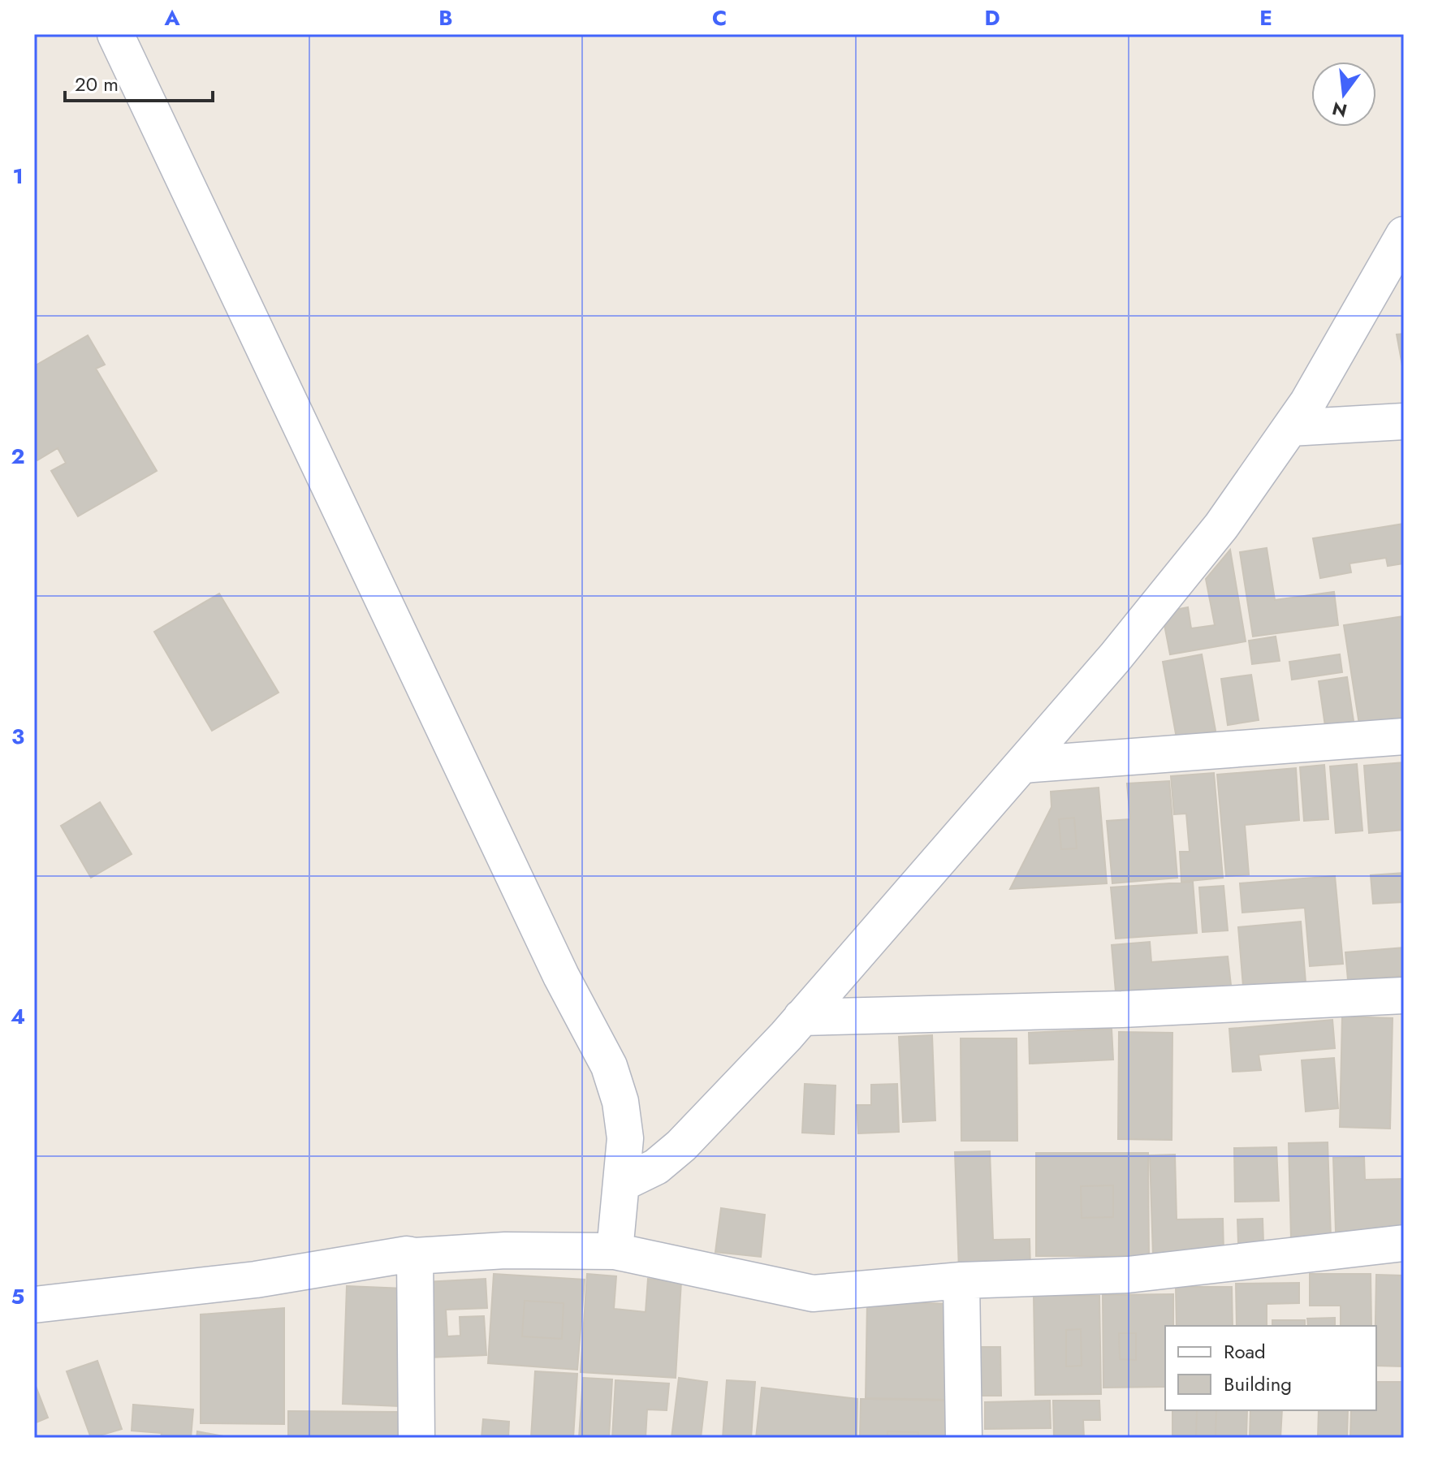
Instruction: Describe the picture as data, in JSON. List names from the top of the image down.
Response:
{
  "legend": ["Road", "Building"],
  "scale_bar": "20 m",
  "north": "bottom",
  "grid": {
    "columns": [
      "A",
      "B",
      "C",
      "D",
      "E"
    ],
    "rows": [
      "1",
      "2",
      "3",
      "4",
      "5"
    ]
  }
}
